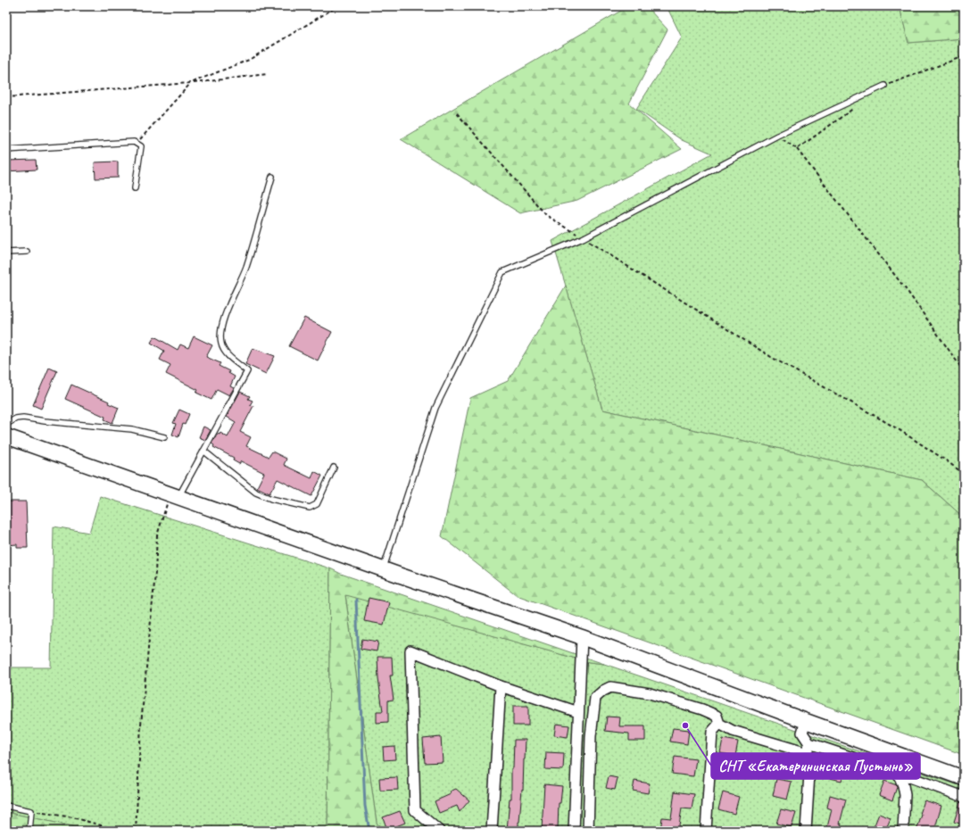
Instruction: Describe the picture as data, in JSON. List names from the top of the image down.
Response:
{
  "places": ["СНТ «Екатерининская Пустынь»"]
}
